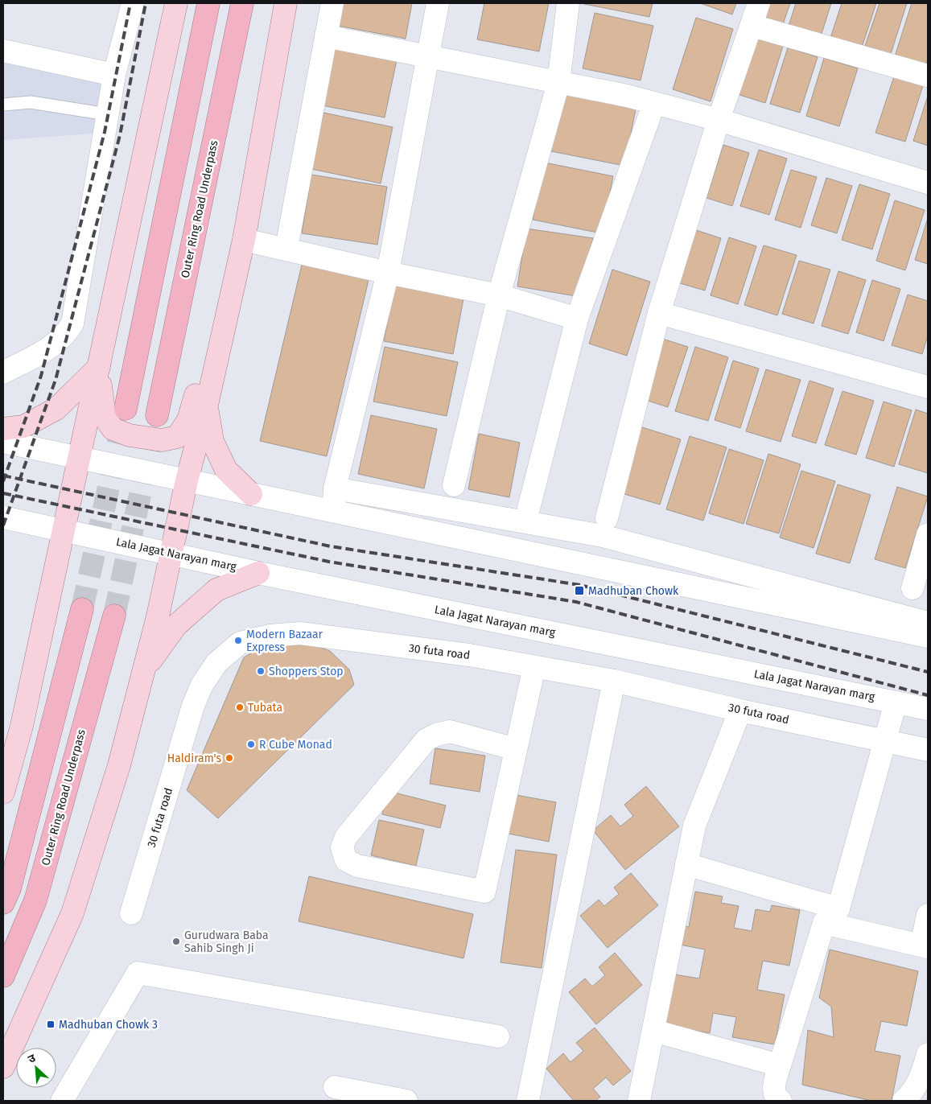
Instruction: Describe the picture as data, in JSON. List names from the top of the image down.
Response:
{
  "streets": {
    "highway": ["Outer Ring Road Underpass"],
    "street": ["Lala Jagat Narayan marg", "30 futa road"]
  },
  "places": {
    "transit": ["Madhuban Chowk", "Madhuban Chowk 3"],
    "other": [
      "Modern Bazaar Express",
      "Shoppers Stop",
      "Tubata",
      "R Cube Monad",
      "Haldiram's",
      "Gurudwara Baba Sahib Singh Ji"
    ]
  },
  "north": "top left"
}
